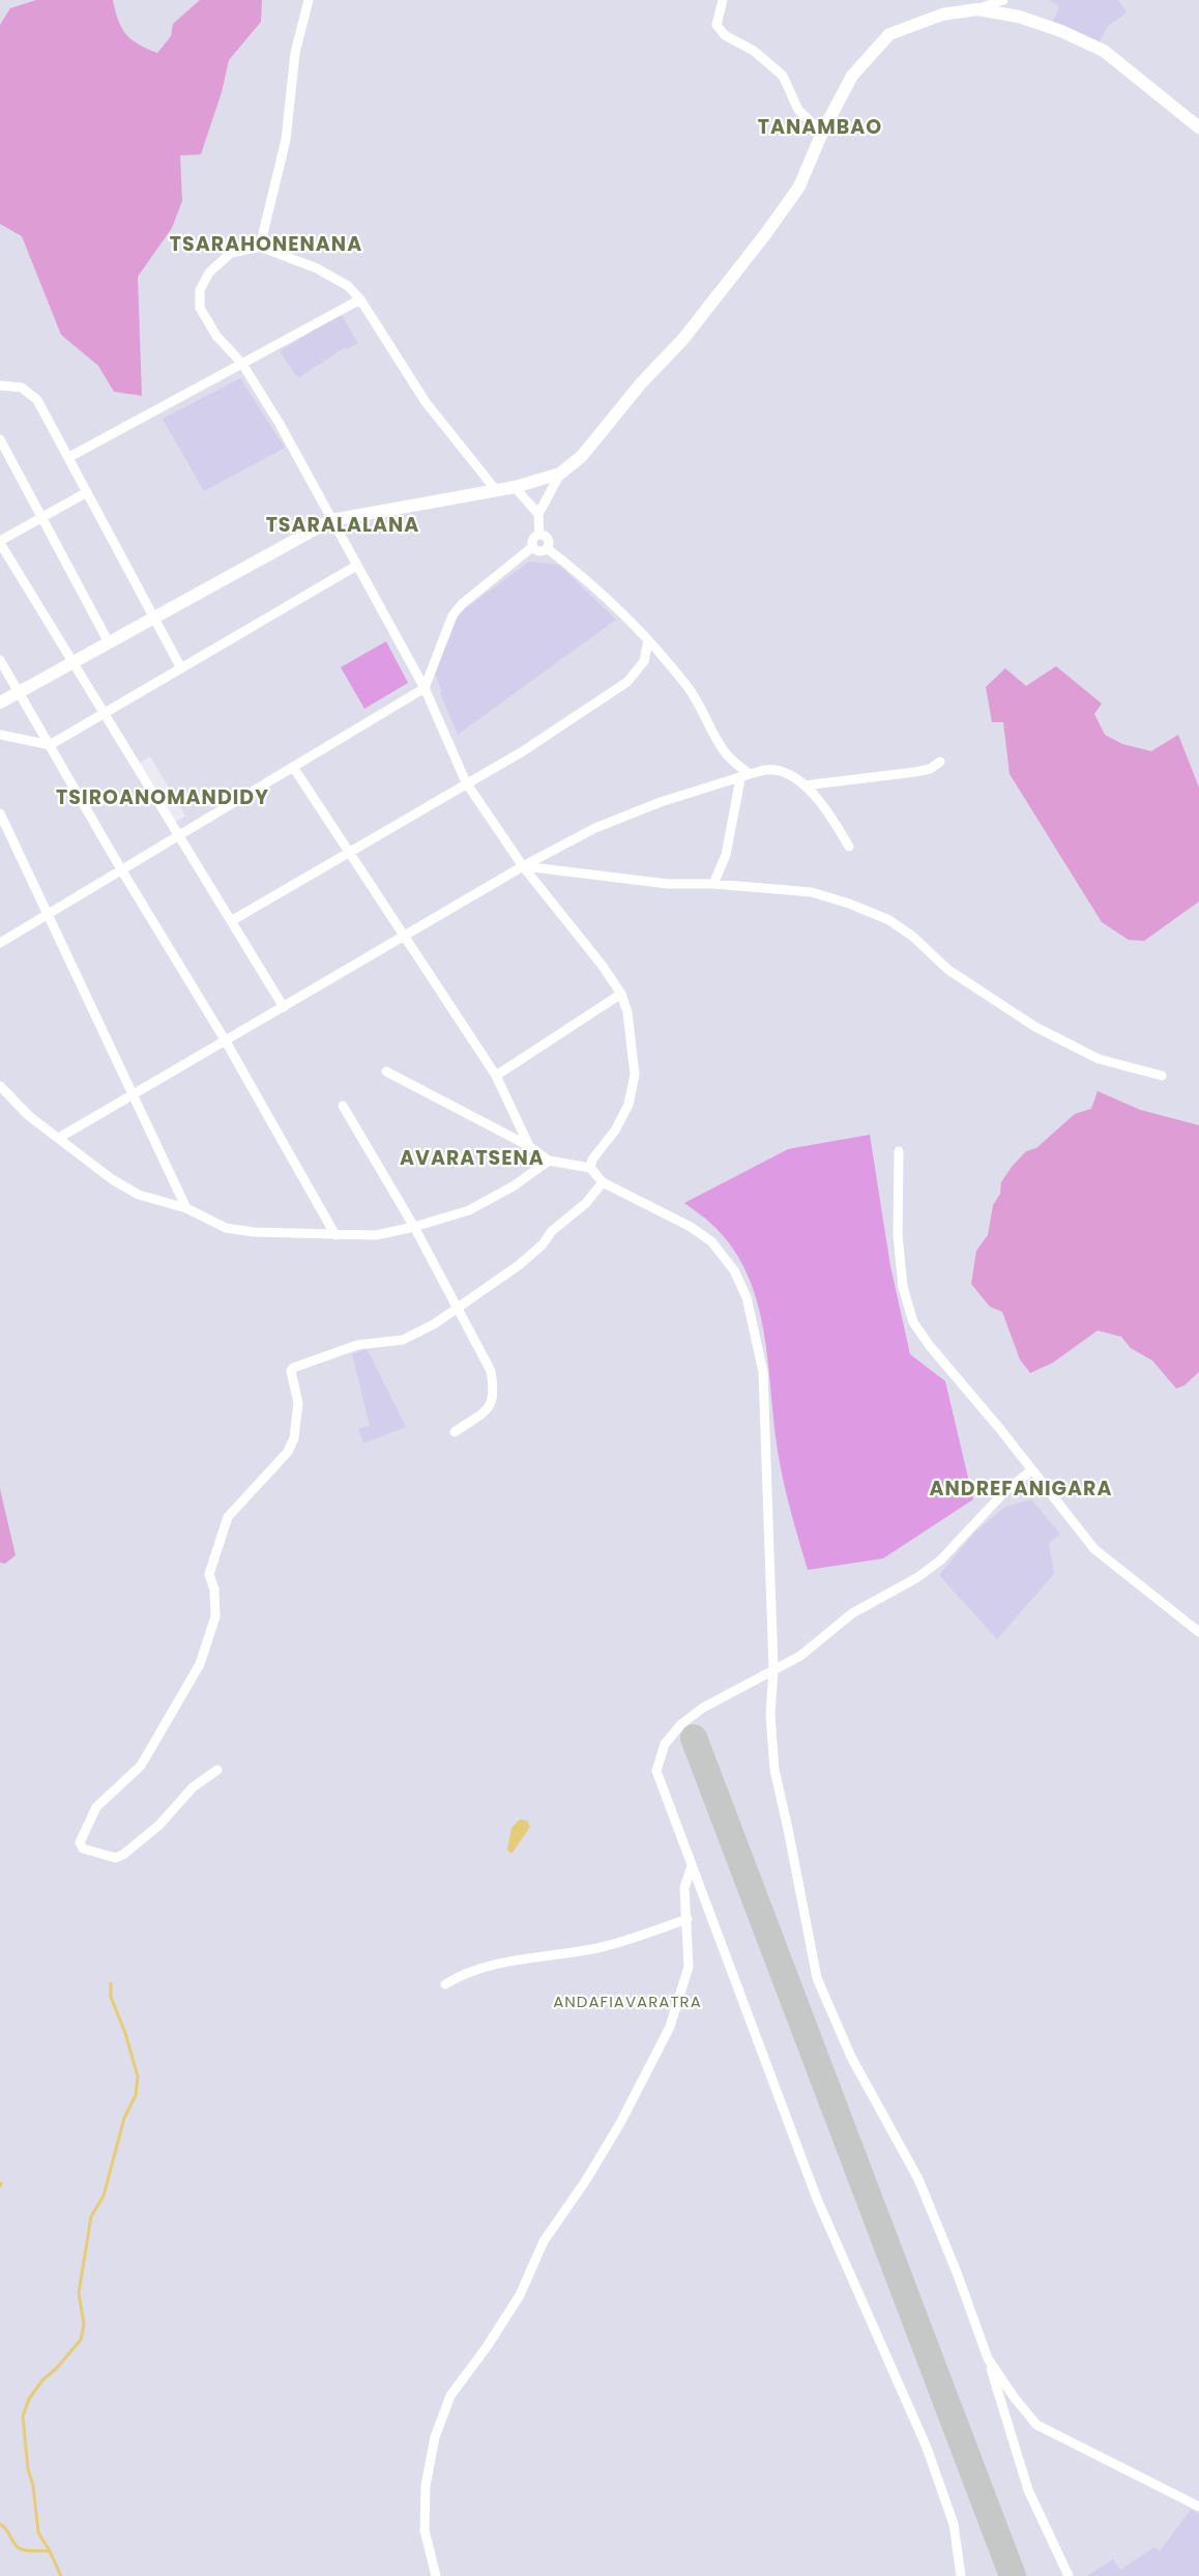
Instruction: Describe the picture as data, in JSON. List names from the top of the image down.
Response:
{
  "districts": [
    "TANAMBAO",
    "TSARAHONENANA",
    "TSARALALANA",
    "TSIROANOMANDIDY",
    "AVARATSENA",
    "ANDREFANIGARA",
    "ANDAFIAVARATRA"
  ]
}
